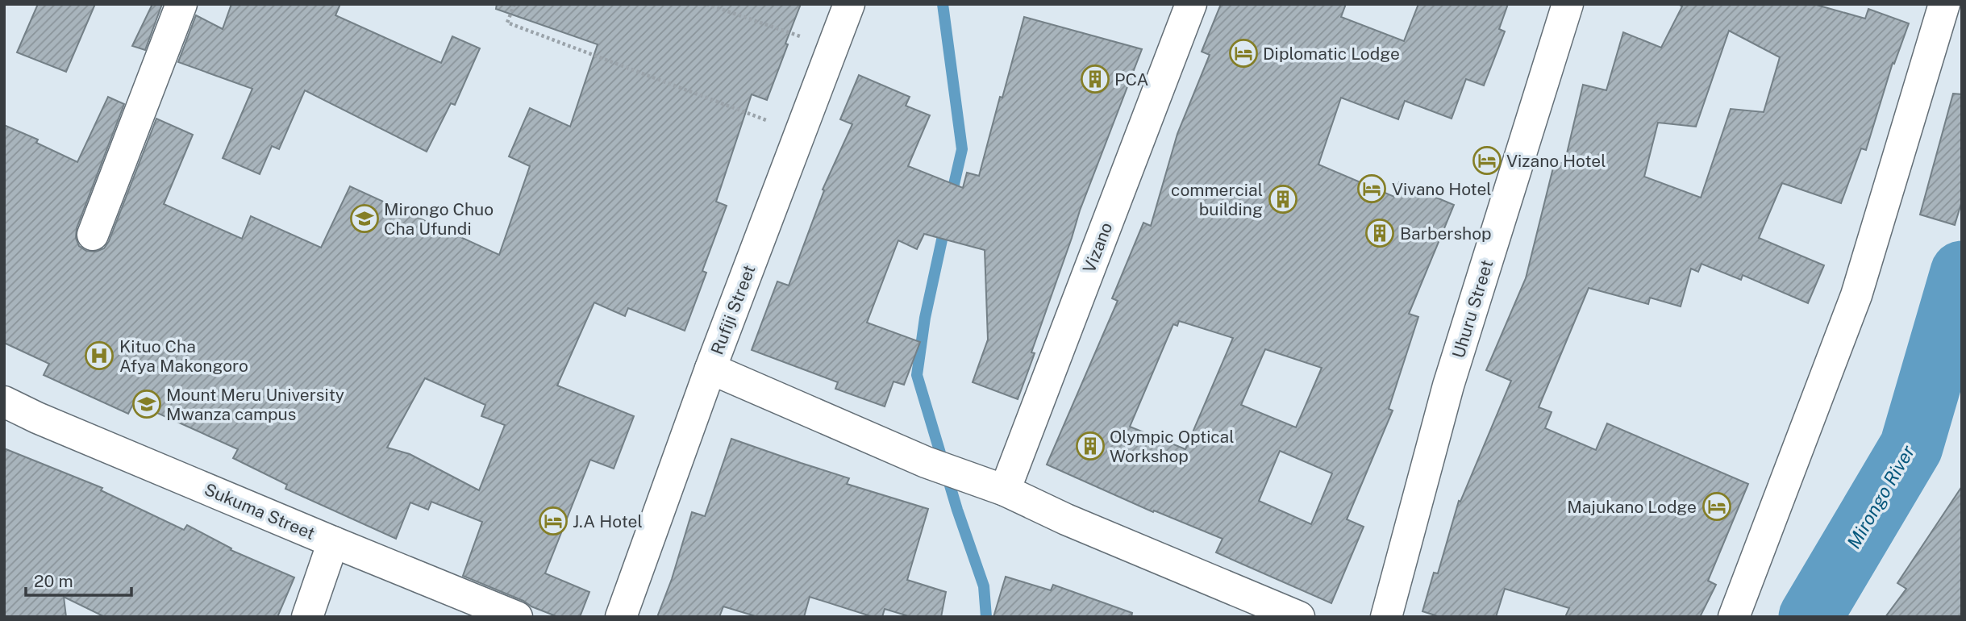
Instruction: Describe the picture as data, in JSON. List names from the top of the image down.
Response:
{
  "streets": {
    "street": [
      "Vizano",
      "Uhuru Street",
      "Rufiji Street",
      "Sukuma Street"
    ]
  },
  "water": ["Mirongo River"],
  "places": {
    "hotel": [
      "Diplomatic Lodge",
      "Vizano Hotel",
      "Vivano Hotel",
      "Majukano Lodge",
      "J.A Hotel"
    ],
    "building": [
      "PCA",
      "commercial building",
      "Barbershop",
      "Olympic Optical Workshop"
    ],
    "school or university": ["Mirongo Chuo Cha Ufundi", "Mount Meru University Mwanza campus"],
    "hospital": ["Kituo Cha Afya Makongoro"]
  },
  "scale_bar": "20 m"
}
